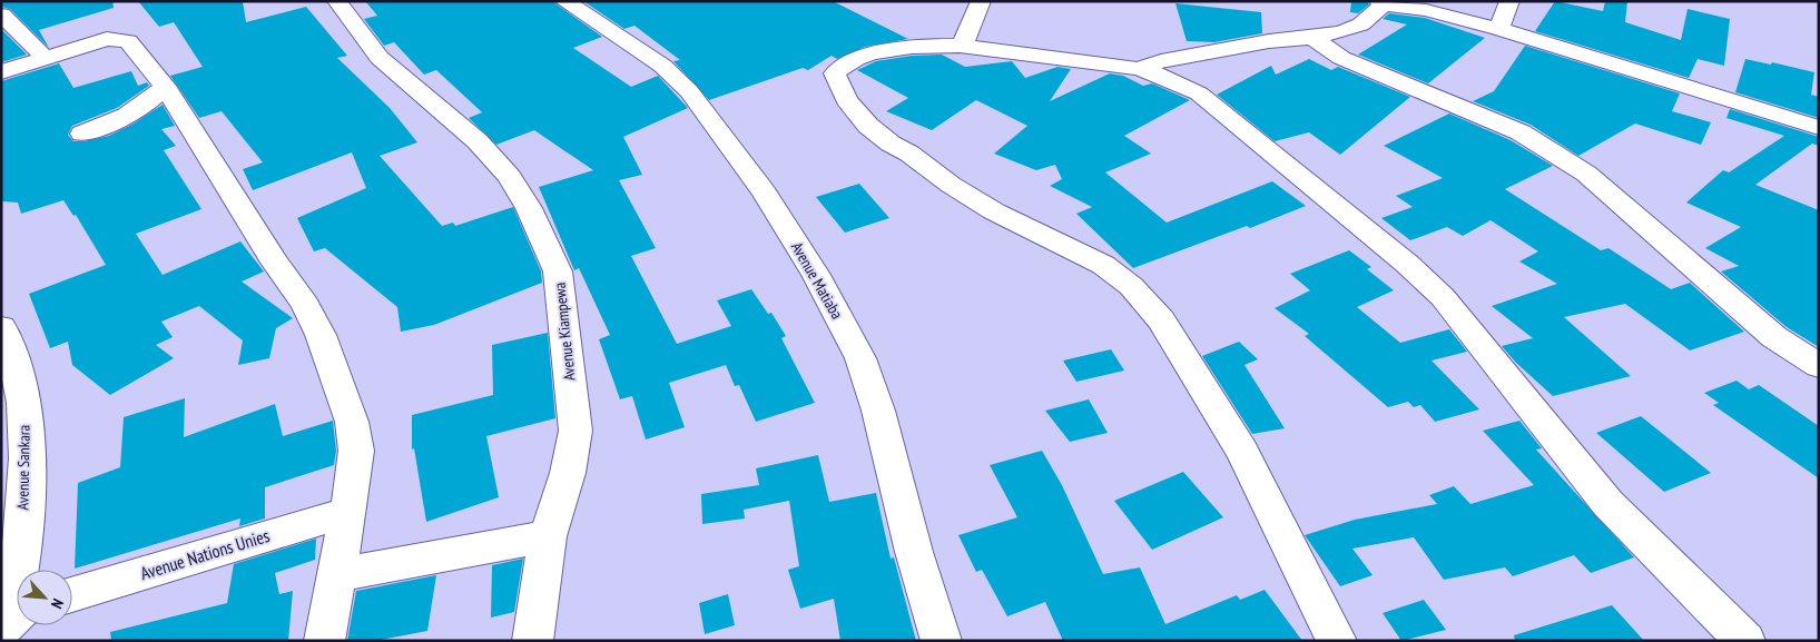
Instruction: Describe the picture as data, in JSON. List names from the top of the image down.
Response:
{
  "streets": {
    "street": [
      "Avenue Matiaba",
      "Avenue Kiampewa",
      "Avenue Sankara",
      "Avenue Nations Unies"
    ]
  },
  "north": "bottom right"
}
